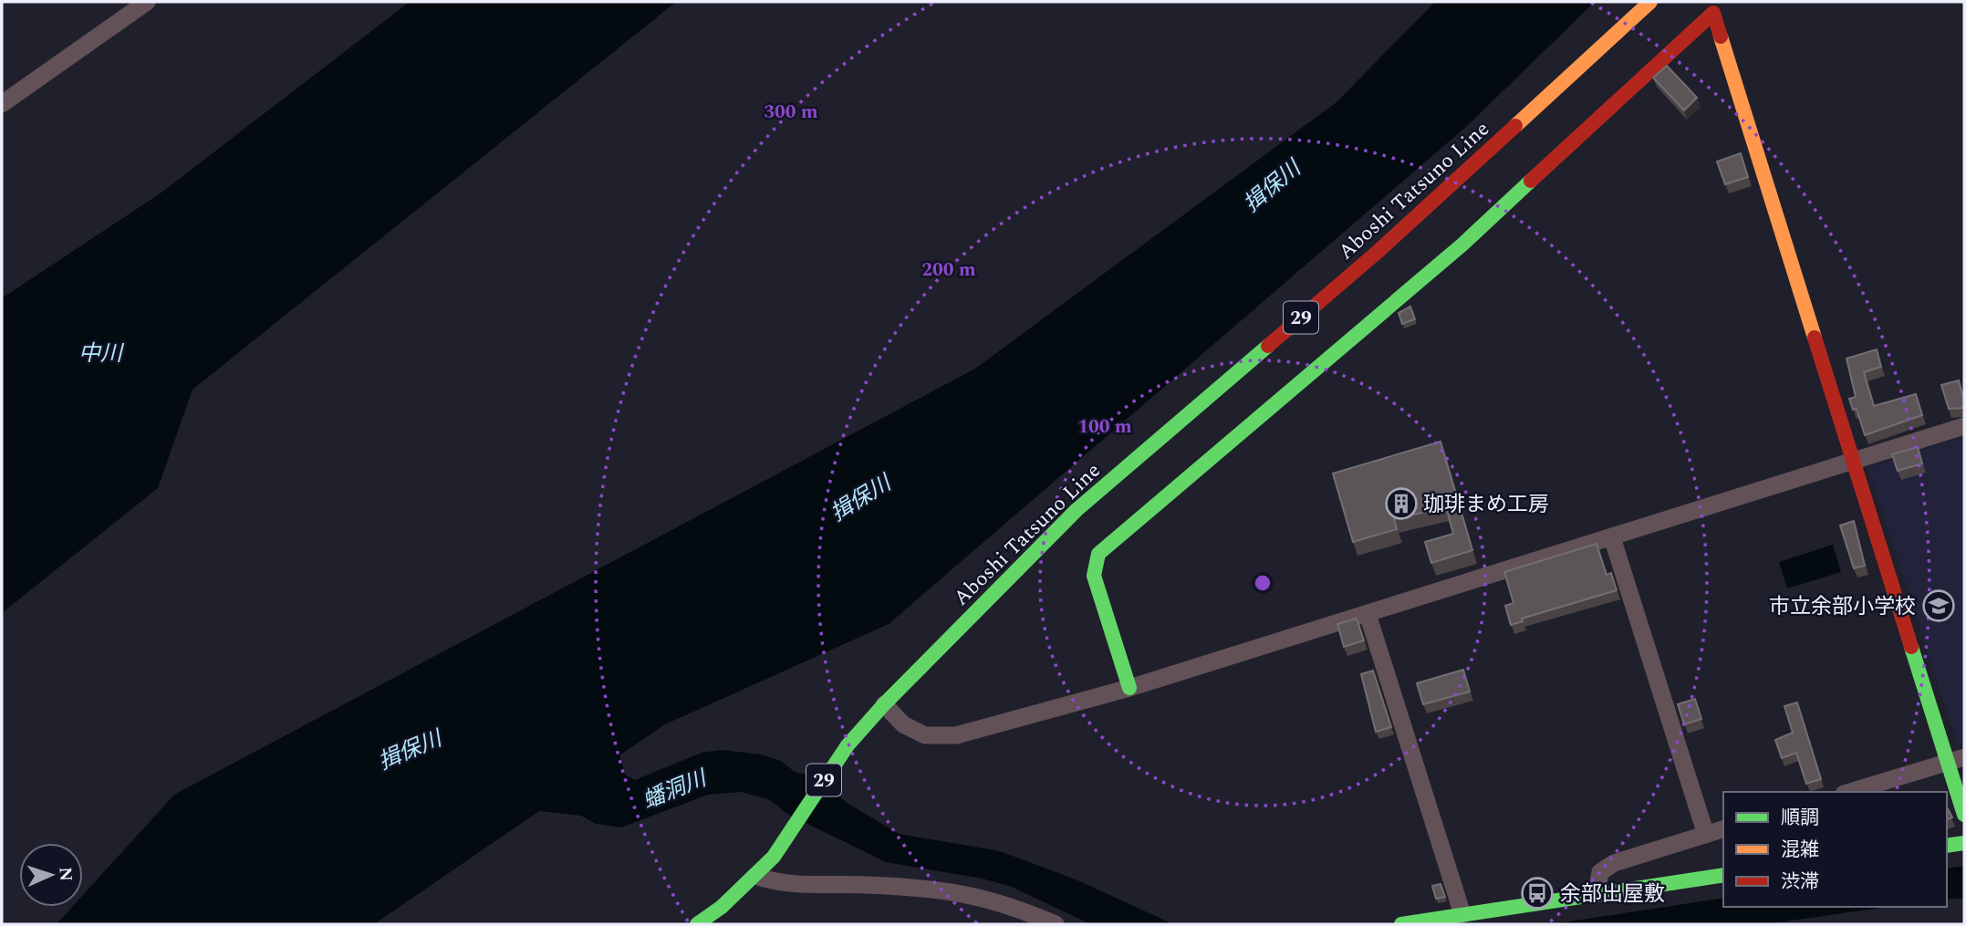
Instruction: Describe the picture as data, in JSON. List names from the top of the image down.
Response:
{
  "streets": {
    "street": ["Aboshi Tatsuno Line", "29"]
  },
  "water": ["揖保川", "中川", "蟠洞川"],
  "places": {
    "building": ["珈琲まめ工房"],
    "school or university": ["市立余部小学校"],
    "bus stop": ["余部出屋敷"]
  },
  "legend": ["順調", "混雑", "渋滞"],
  "north": "right",
  "rings": ["300 m", "200 m", "100 m"]
}
